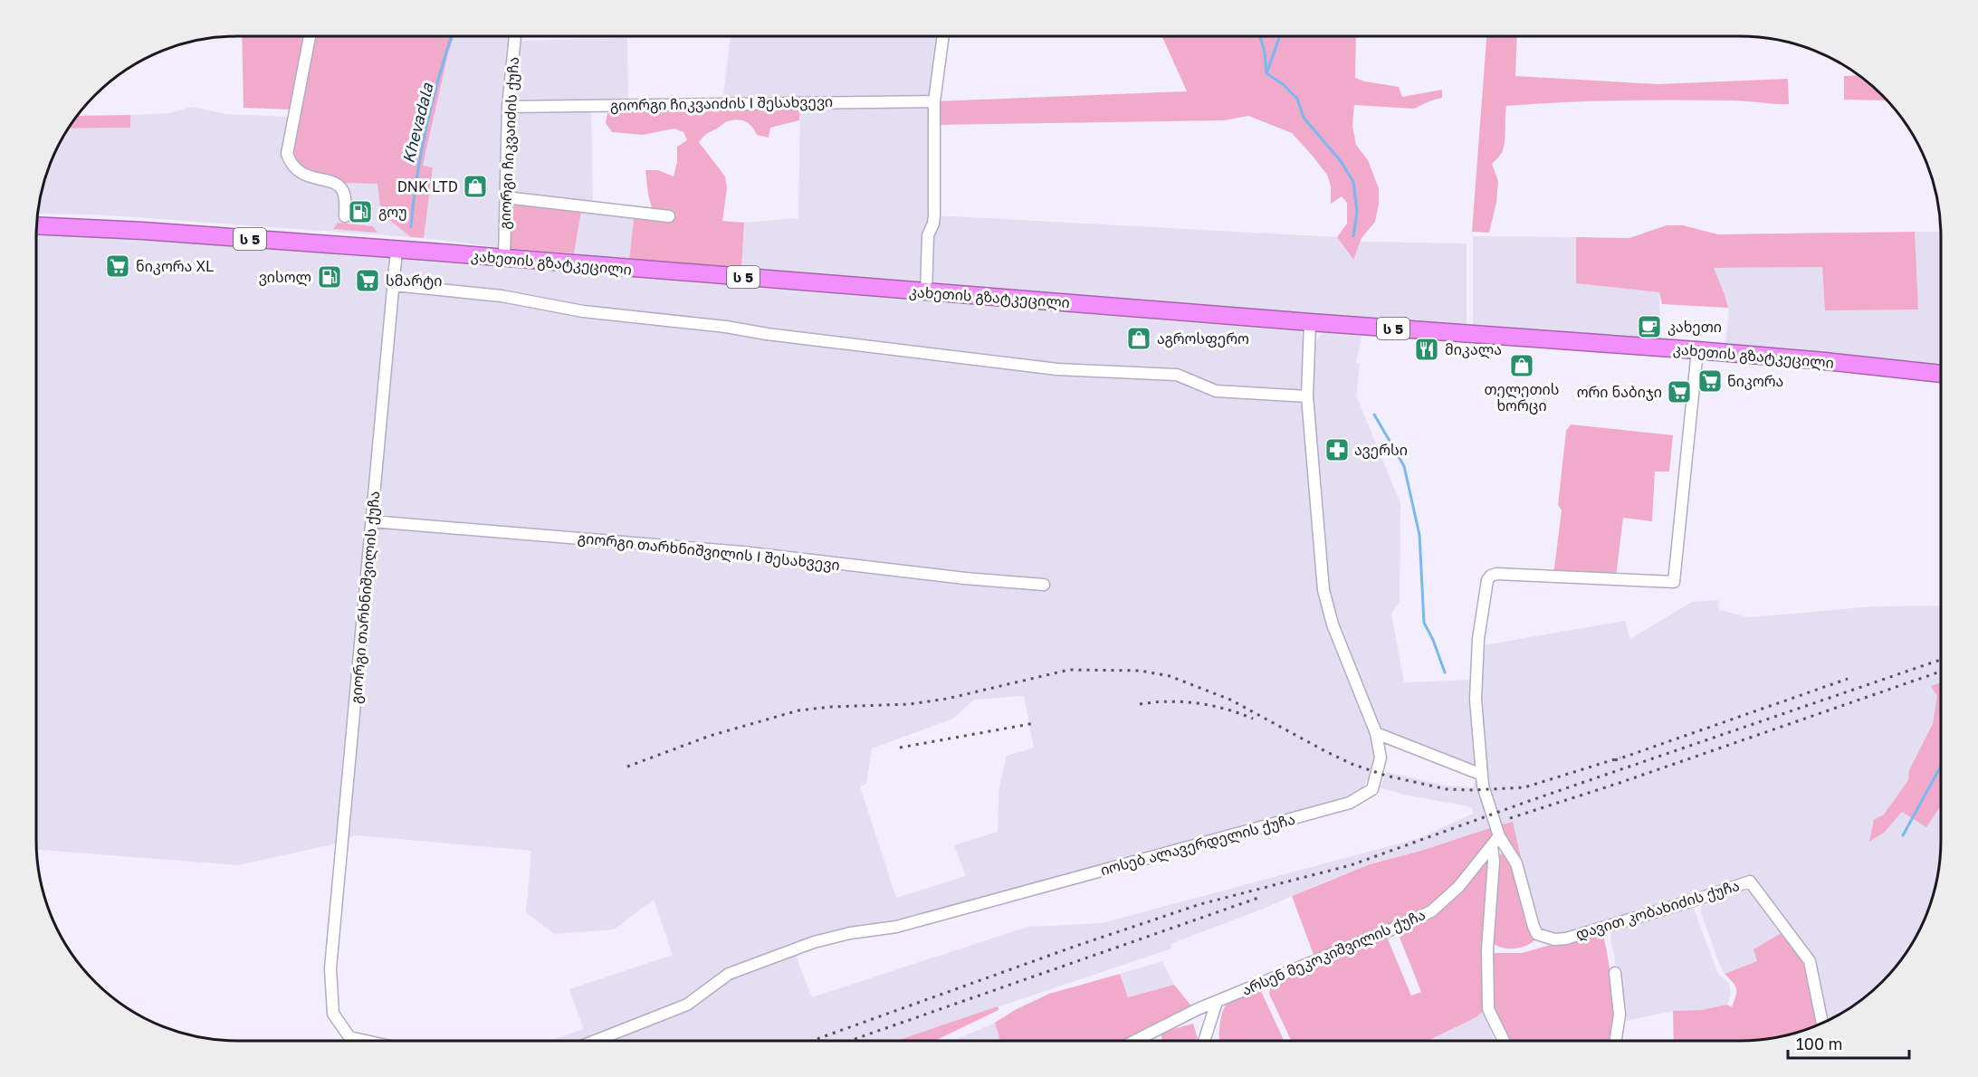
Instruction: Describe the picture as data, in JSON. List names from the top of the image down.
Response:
{
  "streets": {
    "highway": ["ს 5", "კახეთის გზატკეცილი"],
    "street": [
      "გიორგი ჩიკვაიძის I შესახვევი",
      "გიორგი ჩიკვაიძის ქუჩა",
      "გიორგი თარხნიშვილის I შესახვევი",
      "გიორგი თარხნიშვილის ქუჩა",
      "იოსებ ალავერდელის ქუჩა",
      "დავით კობახიძის ქუჩა",
      "არსენ მეკოკიშვილის ქუჩა"
    ]
  },
  "crossings": [
    ["გიორგი ჩიკვაიძის I შესახვევი", "გიორგი ჩიკვაიძის ქუჩა"],
    ["გიორგი ჩიკვაიძის ქუჩა", "კახეთის გზატკეცილი"],
    ["კახეთის გზატკეცილი", "გიორგი თარხნიშვილის ქუჩა"],
    ["კახეთის გზატკეცილი", "იოსებ ალავერდელის ქუჩა"],
    ["გიორგი თარხნიშვილის I შესახვევი", "გიორგი თარხნიშვილის ქუჩა"],
    ["დავით კობახიძის ქუჩა", "არსენ მეკოკიშვილის ქუჩა"]
  ],
  "water": ["Khevadala"],
  "places": {
    "shop": ["DNK LTD", "აგროსფერო", "თელეთის ხორცი"],
    "fuel station": ["გოუ", "ვისოლ"],
    "supermarket": [
      "ნიკორა XL",
      "სმარტი",
      "ნიკორა",
      "ორი ნაბიჯი"
    ],
    "cafe": ["კახეთი"],
    "restaurant": ["მიკალა"],
    "pharmacy": ["ავერსი"]
  },
  "scale_bar": "100 m"
}
